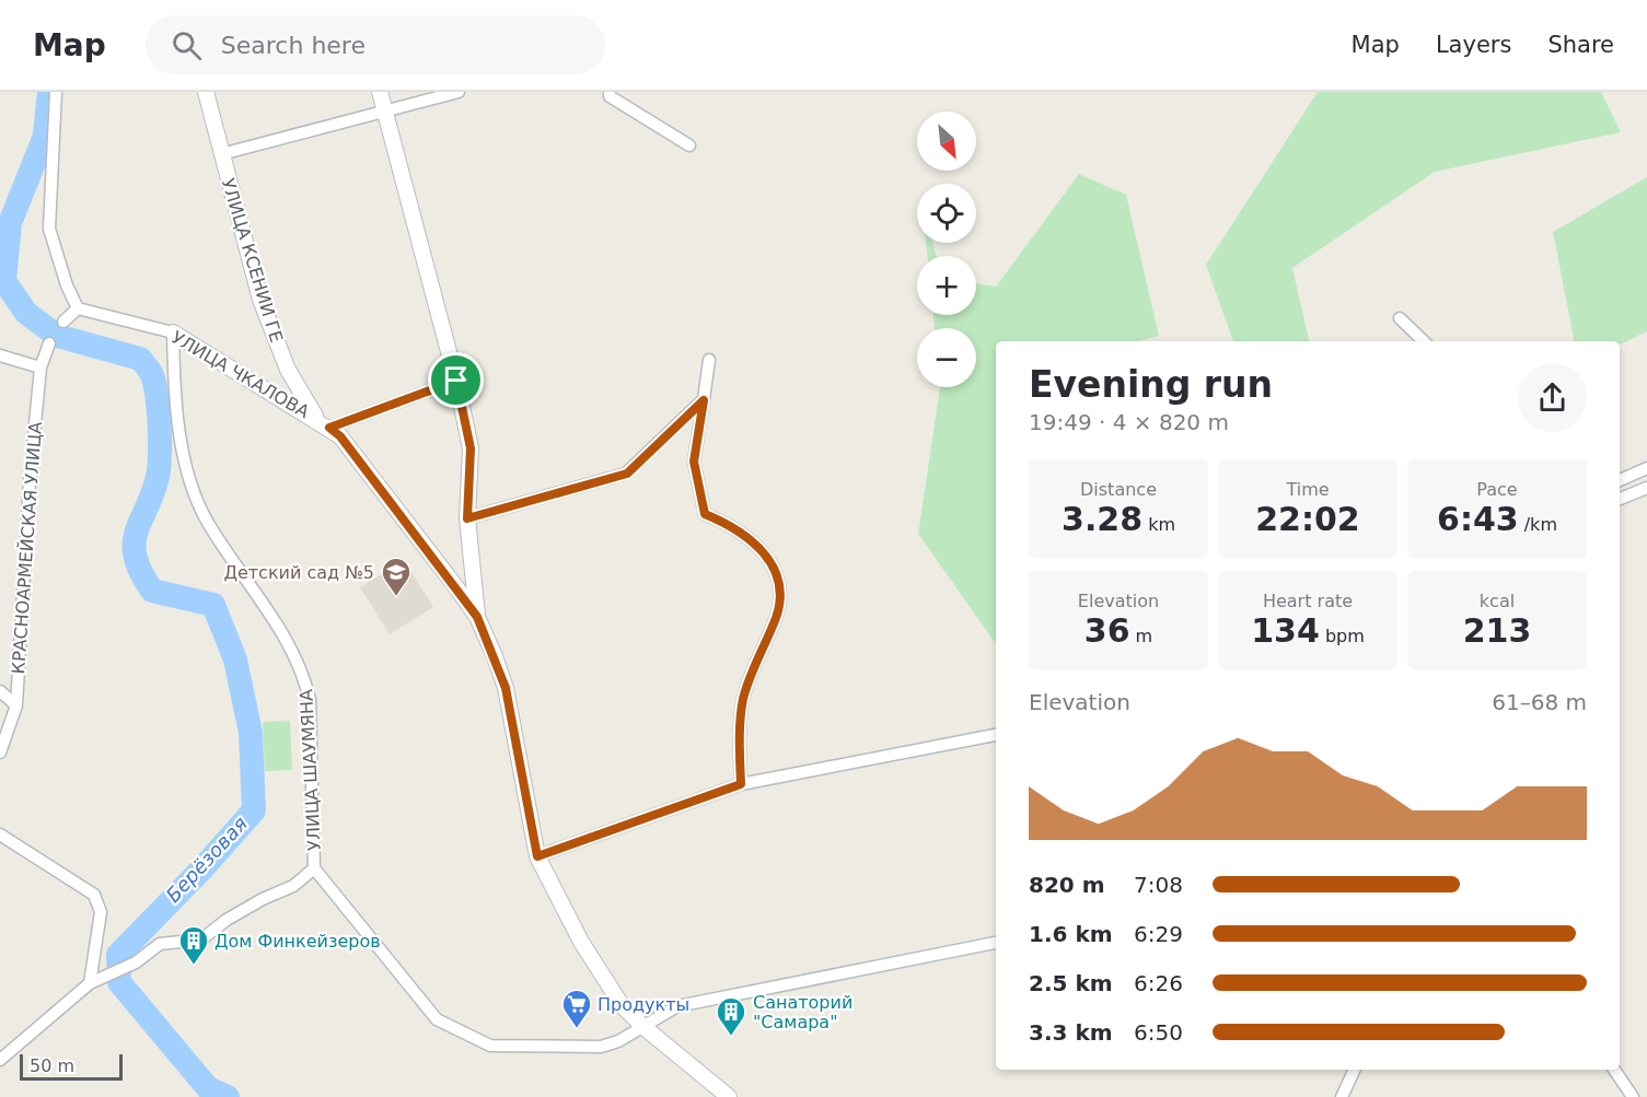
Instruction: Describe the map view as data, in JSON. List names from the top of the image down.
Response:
{
  "streets": {
    "street": [
      "УЛИЦА КСЕНИИ ГЕ",
      "УЛИЦА ЧКАЛОВА",
      "КРАСНОАРМЕЙСКАЯ УЛИЦА",
      "УЛИЦА ШАУМЯНА"
    ]
  },
  "crossings": [
    ["УЛИЦА КСЕНИИ ГЕ", "УЛИЦА ЧКАЛОВА"],
    ["УЛИЦА ЧКАЛОВА", "УЛИЦА ШАУМЯНА"]
  ],
  "water": ["Берёзовая"],
  "places": {
    "school or university": ["Детский сад №5"],
    "building": ["Дом Финкейзеров", "Санаторий \"Самара\""],
    "supermarket": ["Продукты"]
  },
  "scale_bar": "50 m",
  "north": "bottom right",
  "page": {
    "header": "Map",
    "search": "Search here",
    "nav": ["Map", "Layers", "Share"],
    "map_buttons": ["+", "−"],
    "heading": ["Evening run", "19:49 · 4 × 820 m"],
    "stats": [
      ["Distance", "3.28 km"],
      ["Time", "22:02"],
      ["Pace", "6:43 /km"],
      ["Elevation", "36 m"],
      ["Heart rate", "134 bpm"],
      ["kcal", "213"]
    ],
    "chart": ["Elevation", "61–68 m"],
    "list": [
      {
        "name": "820 m",
        "note": "7:08"
      },
      {
        "name": "1.6 km",
        "note": "6:29"
      },
      {
        "name": "2.5 km",
        "note": "6:26"
      },
      {
        "name": "3.3 km",
        "note": "6:50"
      }
    ],
    "scale": "50 m"
  }
}
